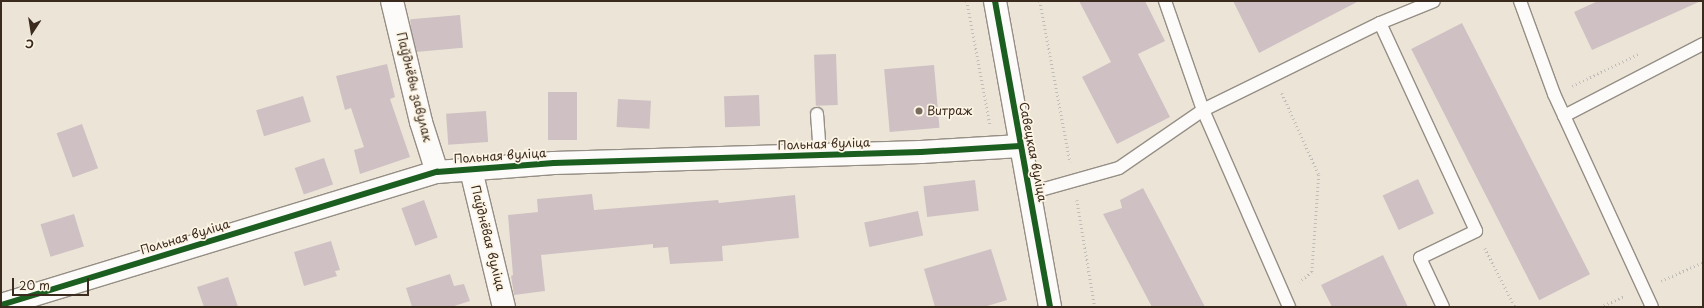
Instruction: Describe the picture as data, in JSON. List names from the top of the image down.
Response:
{
  "streets": {
    "street": [
      "Паўднёвы завулак",
      "Польная вуліца",
      "Савецкая вуліца",
      "Паўднёвая вуліца"
    ]
  },
  "crossings": [
    ["Паўднёвы завулак", "Польная вуліца"],
    ["Польная вуліца", "Савецкая вуліца"],
    ["Польная вуліца", "Паўднёвая вуліца"]
  ],
  "places": ["Витраж"],
  "scale_bar": "20 m",
  "north": "bottom"
}
